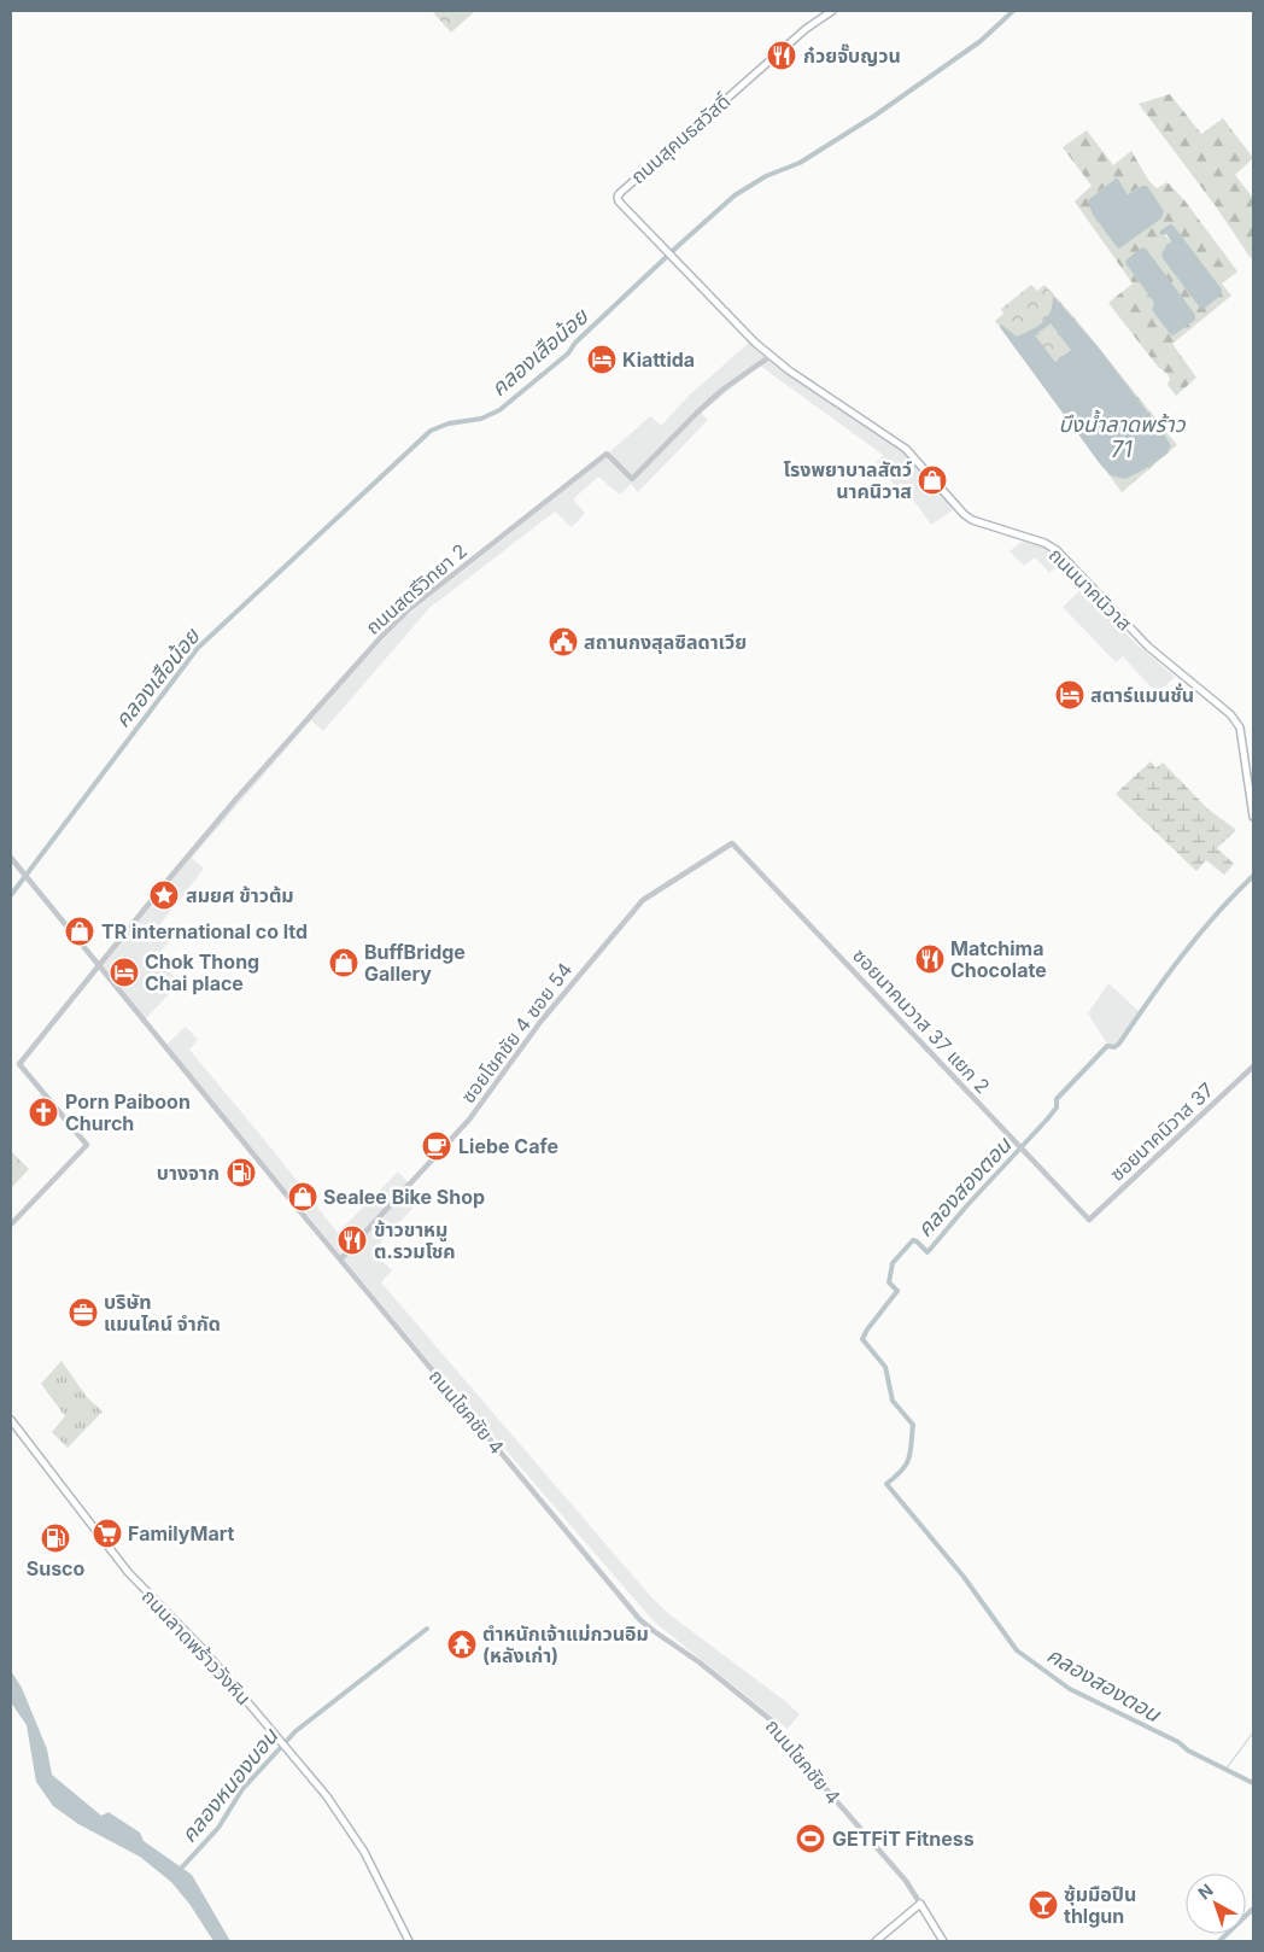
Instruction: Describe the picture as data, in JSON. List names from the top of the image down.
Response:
{
  "streets": {
    "main road": [
      "ถนนสุคนธสวัสดิ์",
      "ถนนนาคนิวาส",
      "ถนนโชคชัย 4",
      "ถนนลาดพร้าววังหิน"
    ],
    "street": [
      "ถนนสตรีวิทยา 2",
      "ซอยนาคนวาส 37 แยก 2",
      "ซอยโชคชัย 4 ซอย 54",
      "ซอยนาคนิวาส 37"
    ]
  },
  "crossings": [
    ["ถนนสุคนธสวัสดิ์", "ถนนสตรีวิทยา 2"],
    ["ถนนสุคนธสวัสดิ์", "ถนนนาคนิวาส"],
    ["ถนนสตรีวิทยา 2", "ถนนนาคนิวาส"],
    ["ถนนสตรีวิทยา 2", "ถนนโชคชัย 4"],
    ["ซอยนาคนวาส 37 แยก 2", "ซอยโชคชัย 4 ซอย 54"],
    ["ซอยนาคนวาส 37 แยก 2", "ซอยนาคนิวาส 37"],
    ["ซอยโชคชัย 4 ซอย 54", "ถนนโชคชัย 4"]
  ],
  "water": [
    "คลองเสือน้อย",
    "บึงน้ำลาดพร้าว 71",
    "คลองสองตอน",
    "คลองหนองบอน"
  ],
  "places": {
    "restaurant": ["ก๋วยจั๊บญวน", "Matchima Chocolate", "ข้าวขาหมู ต.รวมโชค"],
    "hotel": ["Kiattida", "สตาร์แมนชั่น", "Chok Thong Chai place"],
    "shop": [
      "โรงพยาบาลสัตว์ นาคนิวาส",
      "TR international co ltd",
      "BuffBridge Gallery",
      "Sealee Bike Shop"
    ],
    "public building": ["สถานกงสุลซิลดาเวีย"],
    "place": ["สมยศ ข้าวต้ม"],
    "church": ["Porn Paiboon Church"],
    "cafe": ["Liebe Cafe"],
    "fuel station": ["บางจาก", "Susco"],
    "office": ["บริษัท แมนไคน์ จำกัด"],
    "supermarket": ["FamilyMart"],
    "temple": ["ตำหนักเจ้าแม่กวนอิม (หลังเก่า)"],
    "sports": ["GETFiT Fitness"],
    "bar": ["ซุ้มมือปืน thlgun"]
  },
  "north": "top left"
}
